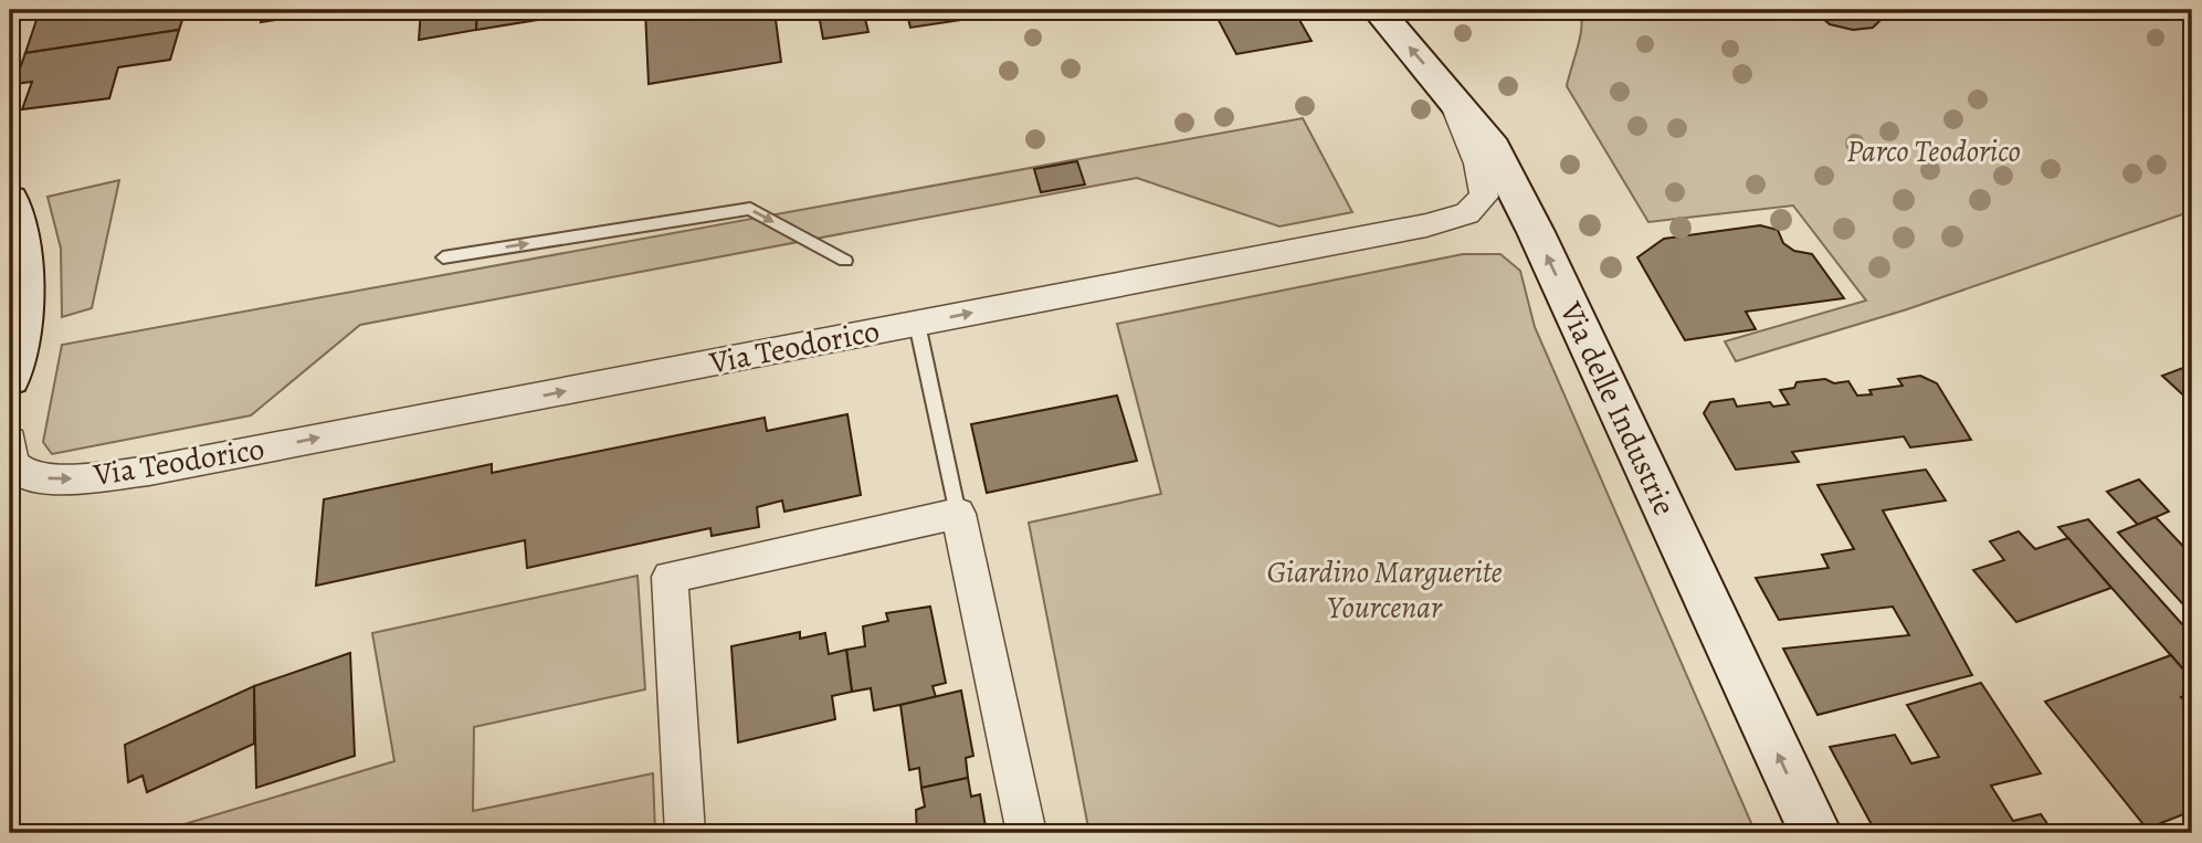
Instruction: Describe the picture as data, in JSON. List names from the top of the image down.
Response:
{
  "streets": {
    "street": ["Via Teodorico", "Via delle Industrie"]
  },
  "crossings": [
    ["Via Teodorico", "Via delle Industrie"]
  ],
  "one_way": ["Via Teodorico", "Via delle Industrie"],
  "parks": ["Parco Teodorico", "Giardino Marguerite Yourcenar"]
}
